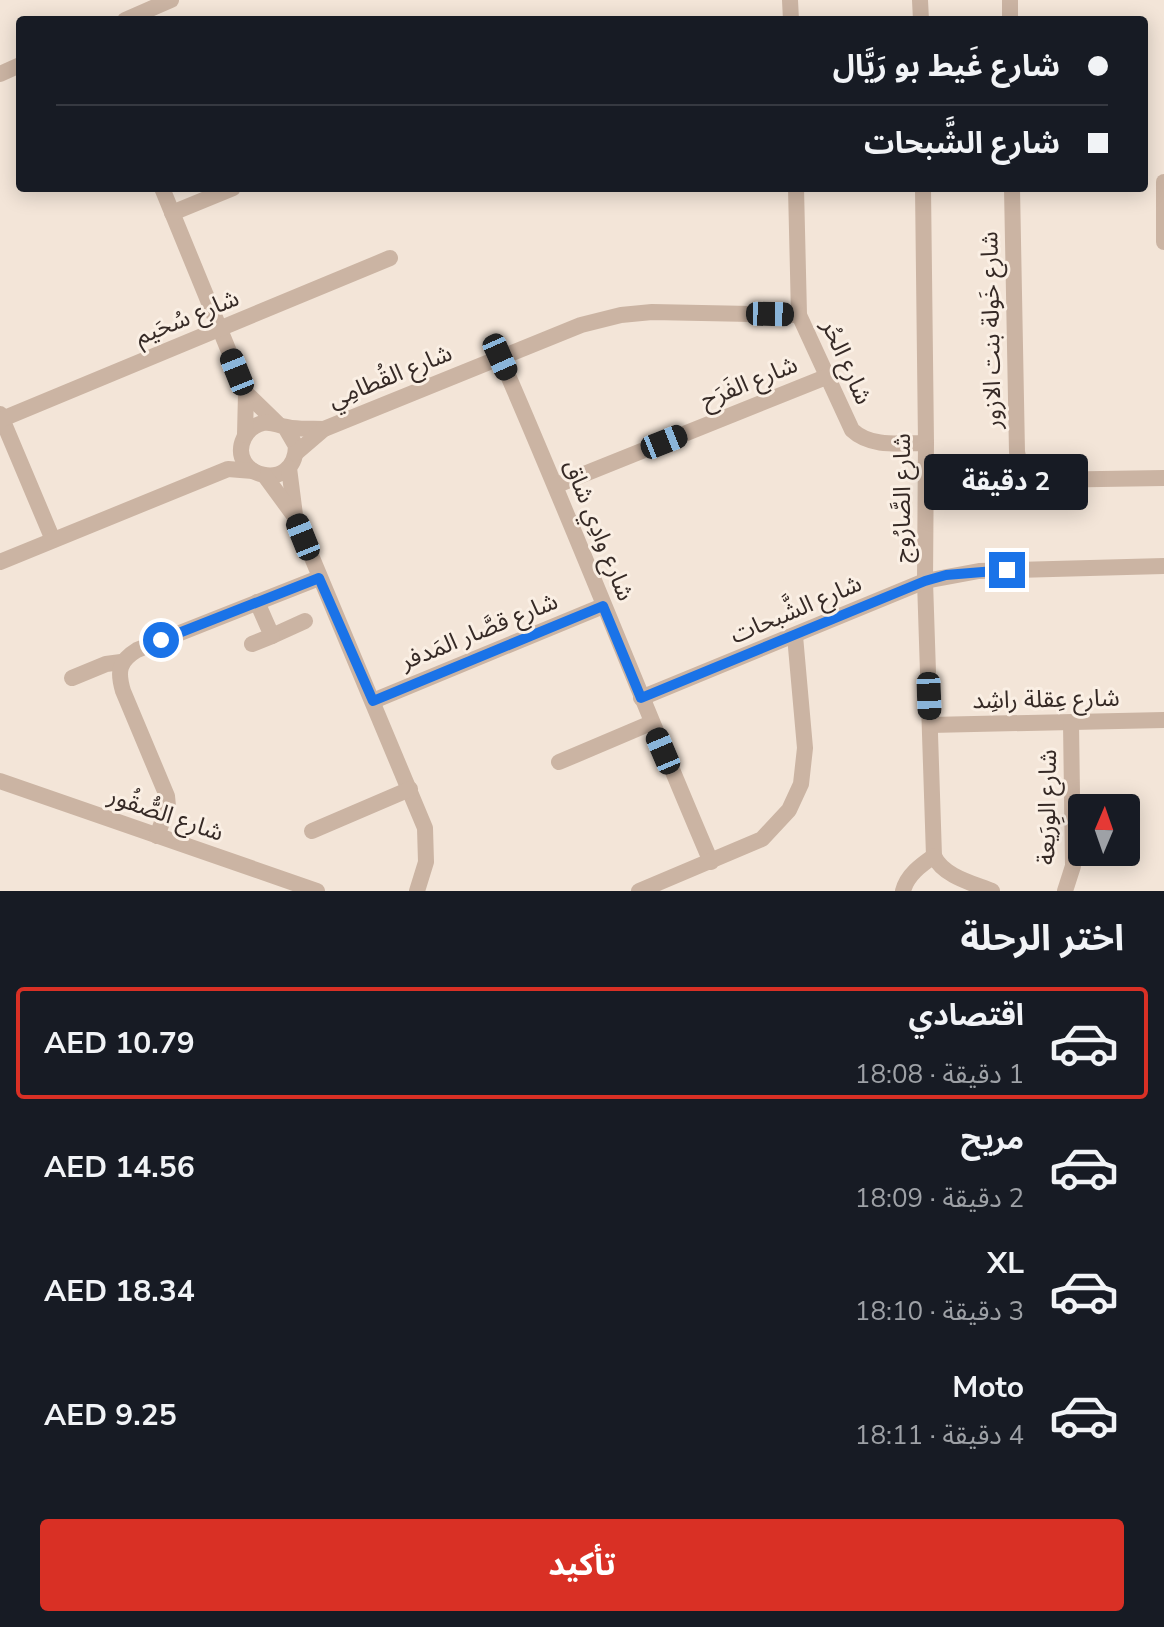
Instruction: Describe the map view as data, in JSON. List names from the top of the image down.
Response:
{
  "streets": {
    "street": [
      "شارع سُحَيم",
      "شارع خَولة بنت الازور",
      "شارع الحُر",
      "شارع القُطامِي",
      "شارع الفَرَح",
      "شارع الصَّارُوج",
      "شارع وادِي شاق",
      "شارع الشَّبحات",
      "شارع قصَّار المَدفر",
      "شارع عِقلة راشِد",
      "شارع الوِرَيعة",
      "شارع الصُّقُور"
    ]
  },
  "crossings": [
    ["شارع الحُر", "شارع القُطامِي"],
    ["شارع الحُر", "شارع الفَرَح"],
    ["شارع الحُر", "شارع الصَّارُوج"],
    ["شارع القُطامِي", "شارع وادِي شاق"],
    ["شارع الفَرَح", "شارع وادِي شاق"],
    ["شارع الصَّارُوج", "شارع الشَّبحات"],
    ["شارع الصَّارُوج", "شارع عِقلة راشِد"],
    ["شارع وادِي شاق", "شارع الشَّبحات"],
    ["شارع وادِي شاق", "شارع قصَّار المَدفر"],
    ["شارع عِقلة راشِد", "شارع الوِرَيعة"]
  ],
  "north": "top",
  "page": {
    "banner": ["شارع غَيط بو رَيَّال", "شارع الشَّبحات"],
    "bubble": "2 دقيقة",
    "heading": "اختر الرحلة",
    "list": [
      {
        "name": "اقتصادي",
        "note": "1 دقيقة · 18:08",
        "value": "AED 10.79"
      },
      {
        "name": "مريح",
        "note": "2 دقيقة · 18:09",
        "value": "AED 14.56"
      },
      {
        "name": "XL",
        "note": "3 دقيقة · 18:10",
        "value": "AED 18.34"
      },
      {
        "name": "Moto",
        "note": "4 دقيقة · 18:11",
        "value": "AED 9.25"
      }
    ],
    "buttons": "تأكيد"
  }
}
